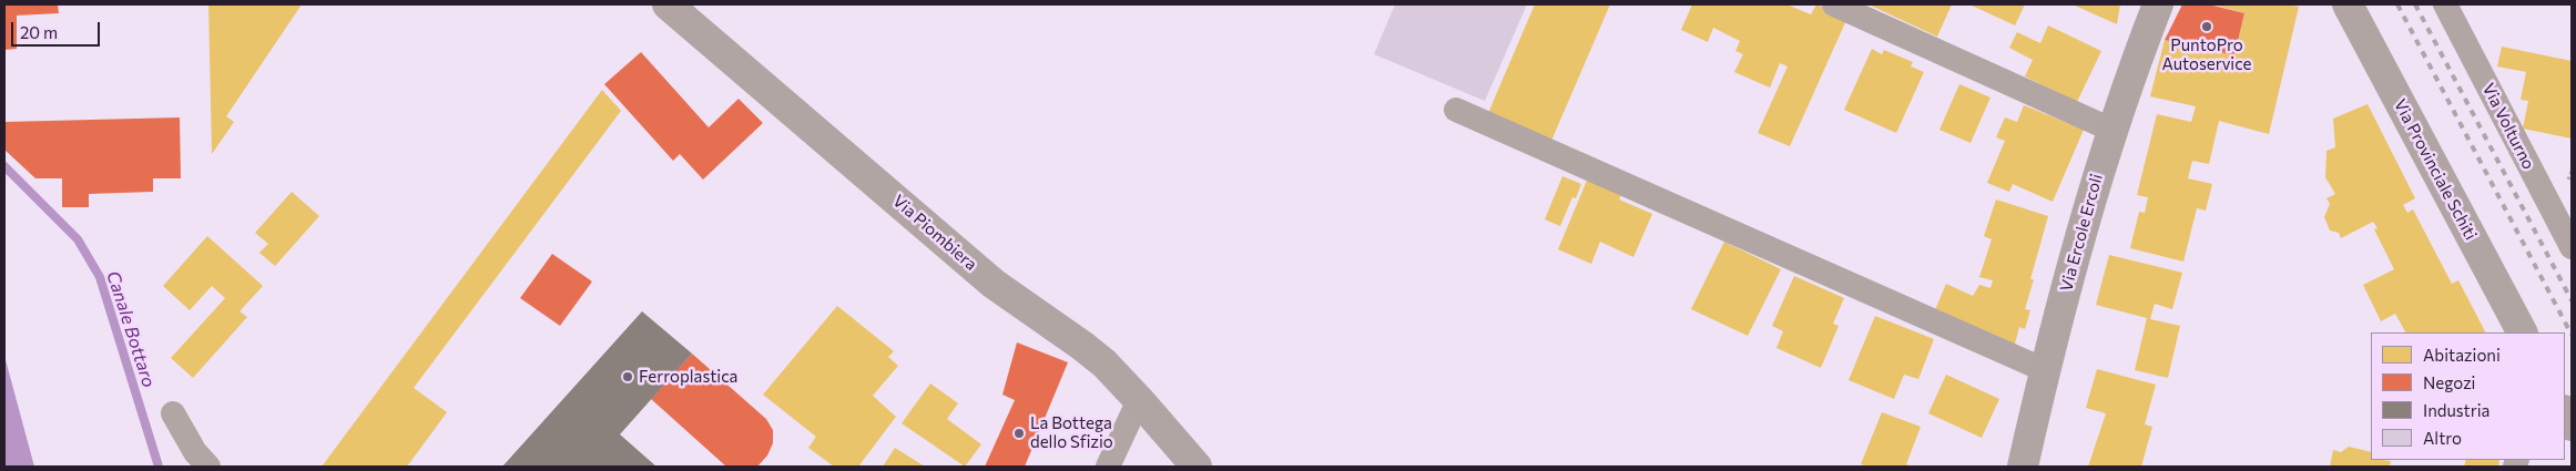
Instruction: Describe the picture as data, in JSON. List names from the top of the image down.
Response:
{
  "streets": {
    "street": [
      "Via Volturno",
      "Via Provinciale Schiti",
      "Via Piombiera",
      "Via Ercole Ercoli"
    ]
  },
  "water": ["Canale Bottaro"],
  "places": ["PuntoPro Autoservice", "Ferroplastica", "La Bottega dello Sfizio"],
  "legend": [
    "Abitazioni",
    "Negozi",
    "Industria",
    "Altro"
  ],
  "scale_bar": "20 m"
}
